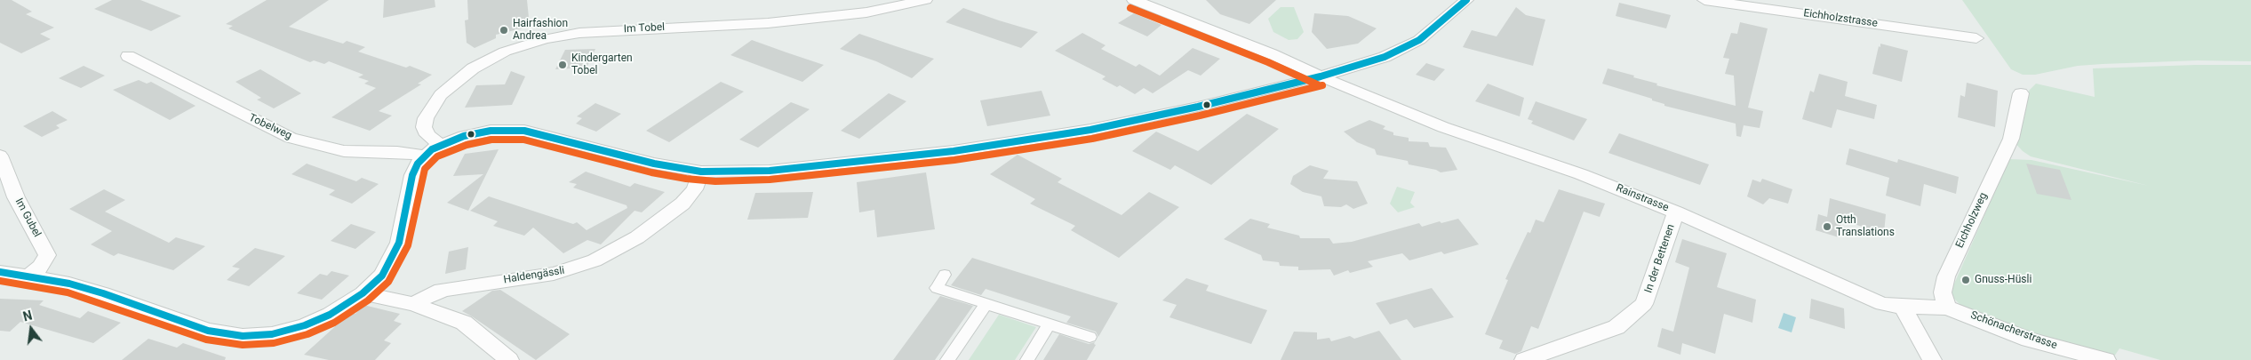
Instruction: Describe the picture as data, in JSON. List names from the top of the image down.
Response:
{
  "streets": {
    "street": [
      "Eichholzstrasse",
      "Im Tobel",
      "Tobelweg",
      "Rainstrasse",
      "Im Gubel",
      "Eichholzweg",
      "In der Bettenen",
      "Haldengässli",
      "Schönacherstrasse"
    ]
  },
  "crossings": [
    ["Rainstrasse", "In der Bettenen"],
    ["Eichholzweg", "Schönacherstrasse"]
  ],
  "places": [
    "Hairfashion Andrea",
    "Kindergarten Tobel",
    "Otth Translations",
    "Gnuss-Hüsli"
  ],
  "north": "top"
}
